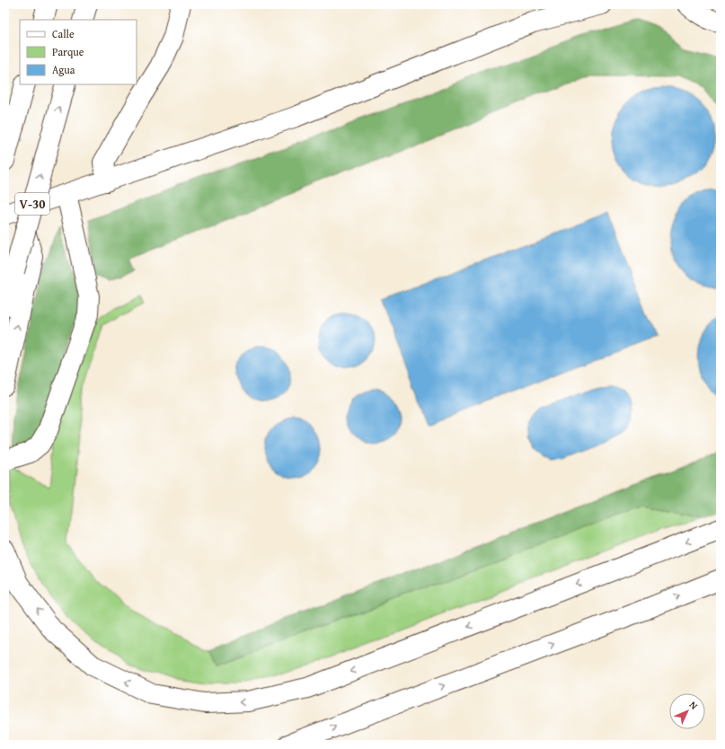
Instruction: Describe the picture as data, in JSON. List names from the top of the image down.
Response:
{
  "streets": {
    "main road": ["V-30"]
  },
  "legend": ["Calle", "Parque", "Agua"],
  "north": "top right"
}
